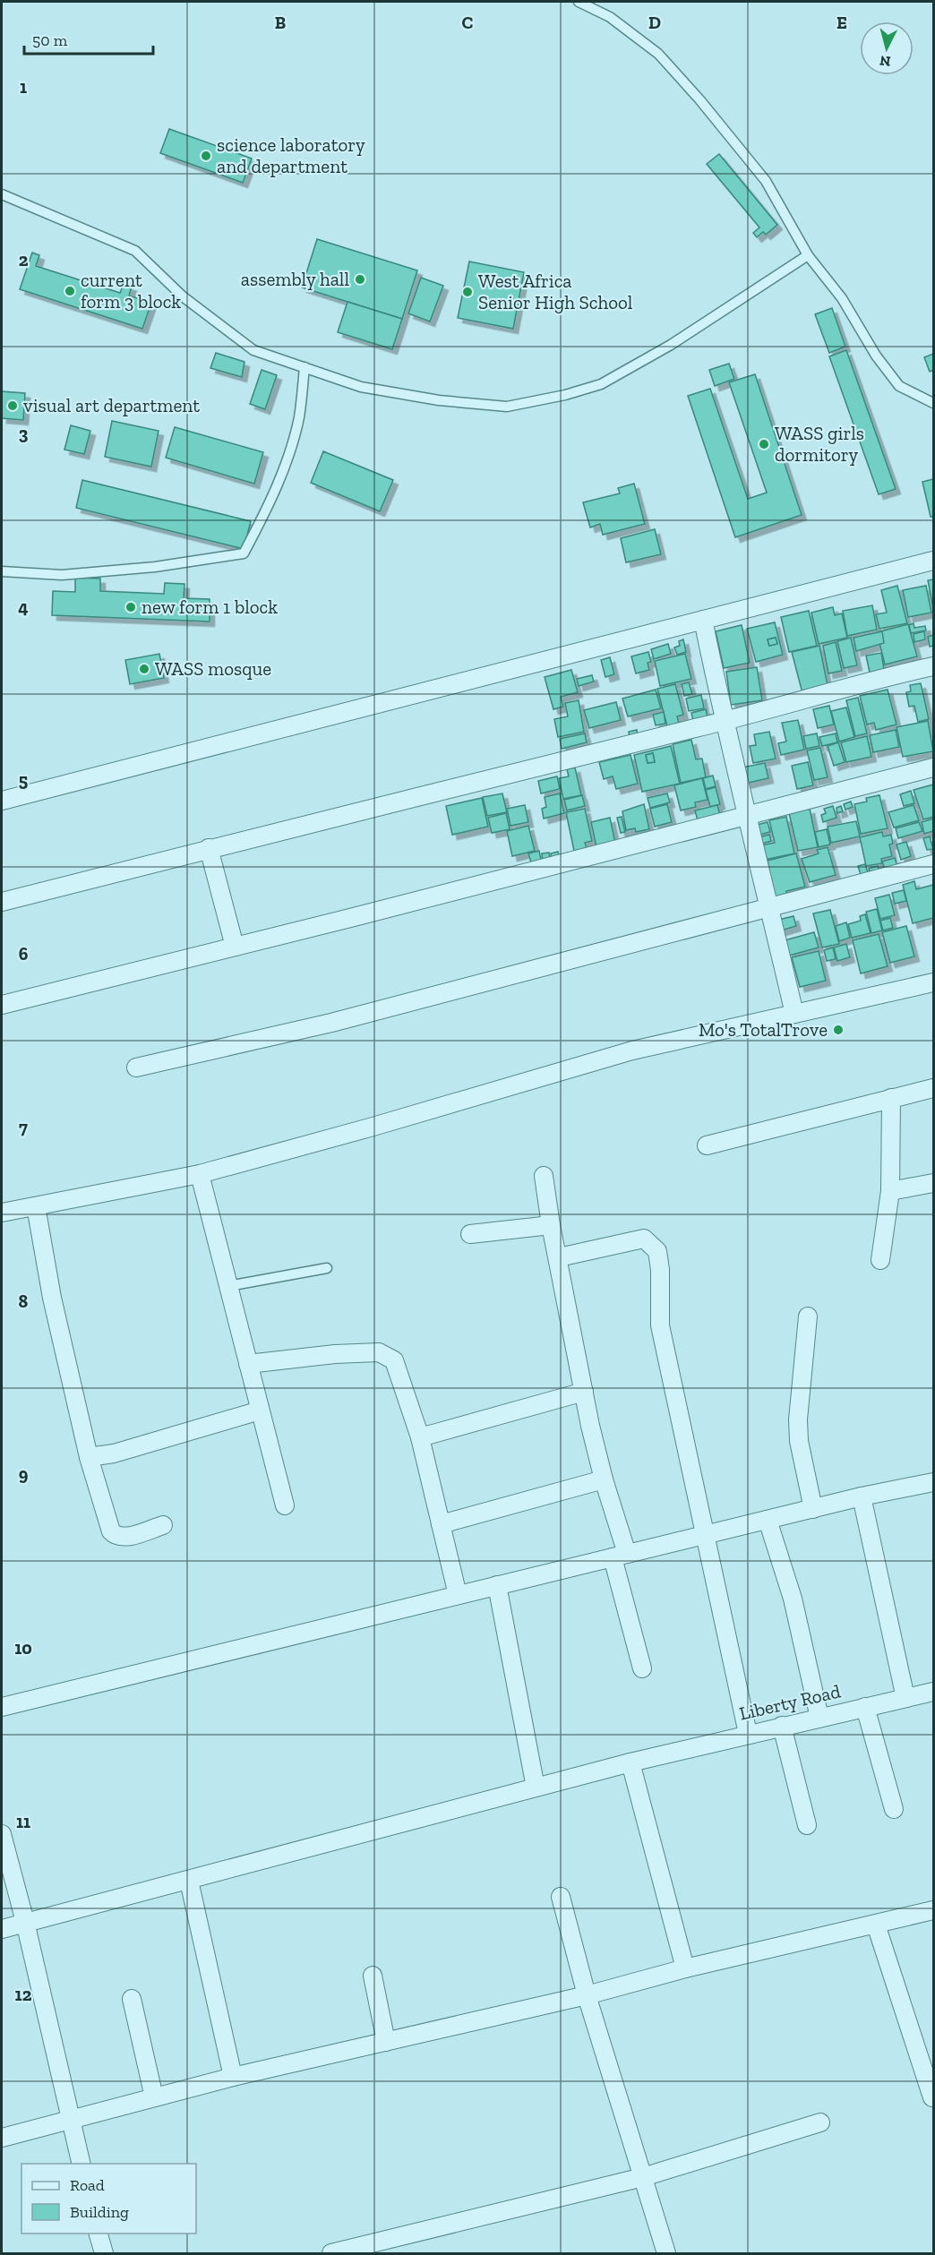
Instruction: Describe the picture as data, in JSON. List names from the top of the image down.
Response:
{
  "streets": {
    "street": ["Liberty Road"]
  },
  "places": [
    "science laboratory and department",
    "assembly hall",
    "current form 3 block",
    "West Africa Senior High School",
    "visual art department",
    "WASS girls dormitory",
    "new form 1 block",
    "WASS mosque",
    "Mo's TotalTrove"
  ],
  "legend": ["Road", "Building"],
  "scale_bar": "50 m",
  "north": "bottom",
  "grid": {
    "columns": [
      "B",
      "C",
      "D",
      "E"
    ],
    "rows": [
      "1",
      "2",
      "3",
      "4",
      "5",
      "6",
      "7",
      "8",
      "9",
      "10",
      "11",
      "12"
    ]
  }
}
